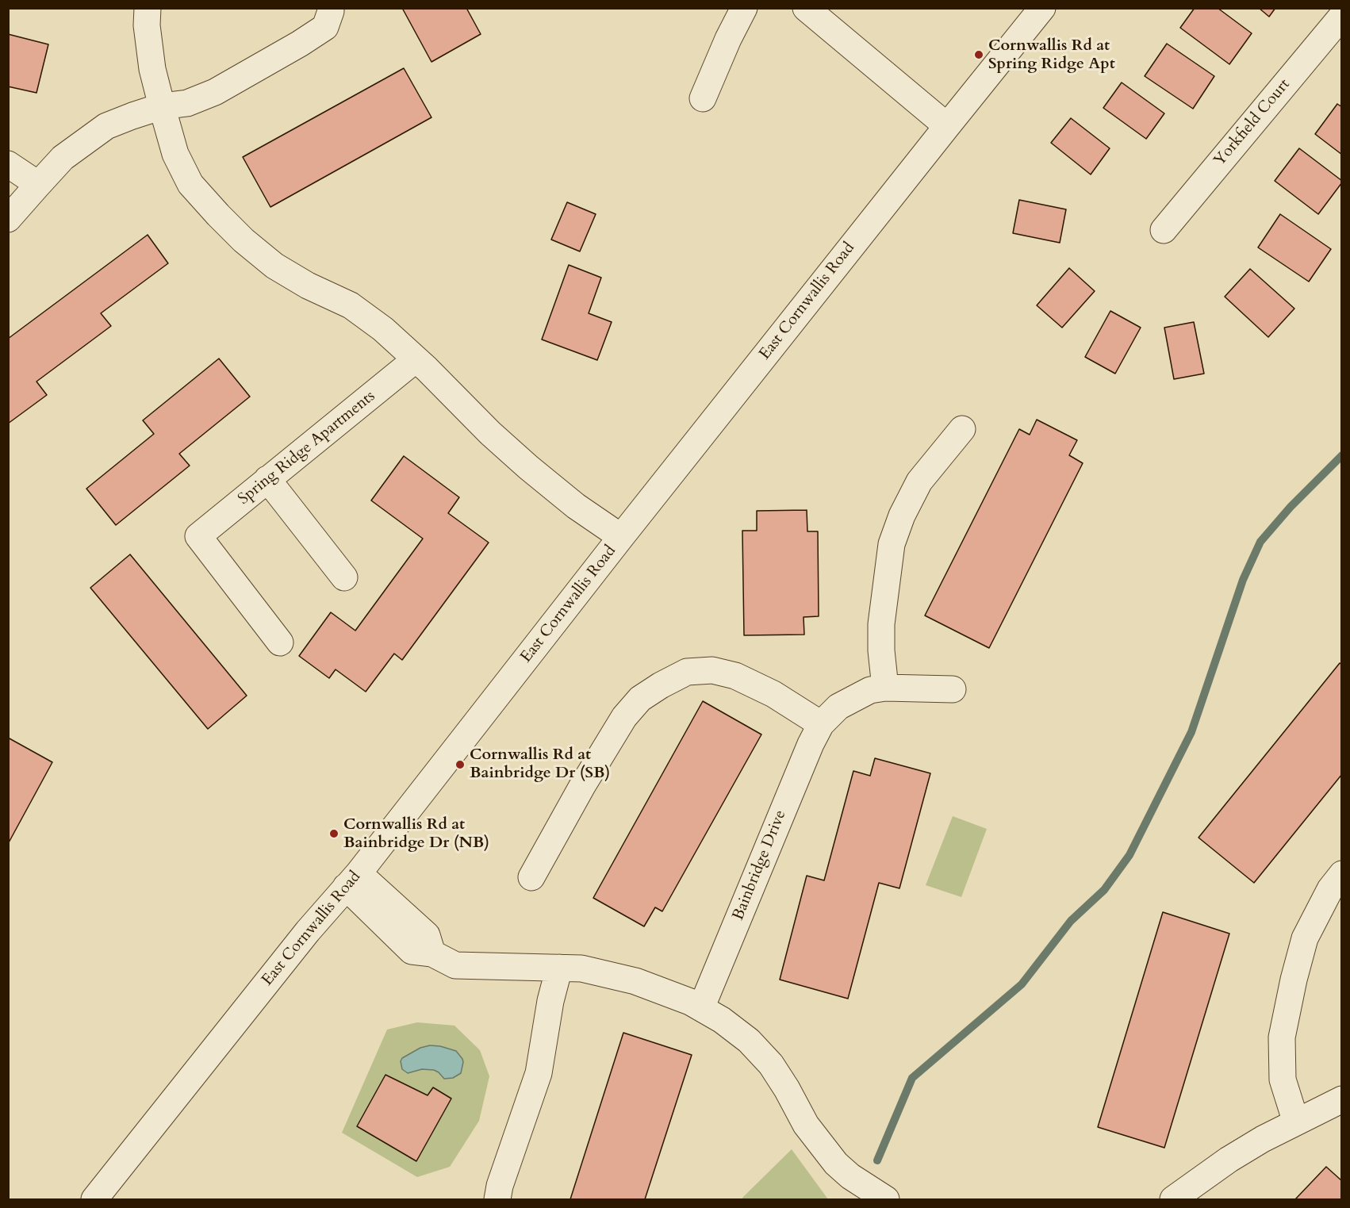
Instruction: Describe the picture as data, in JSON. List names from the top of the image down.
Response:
{
  "streets": {
    "street": [
      "Yorkfield Court",
      "East Cornwallis Road",
      "Spring Ridge Apartments",
      "Bainbridge Drive"
    ]
  },
  "places": ["Cornwallis Rd at Spring Ridge Apt", "Cornwallis Rd at Bainbridge Dr (SB)", "Cornwallis Rd at Bainbridge Dr (NB)"]
}
